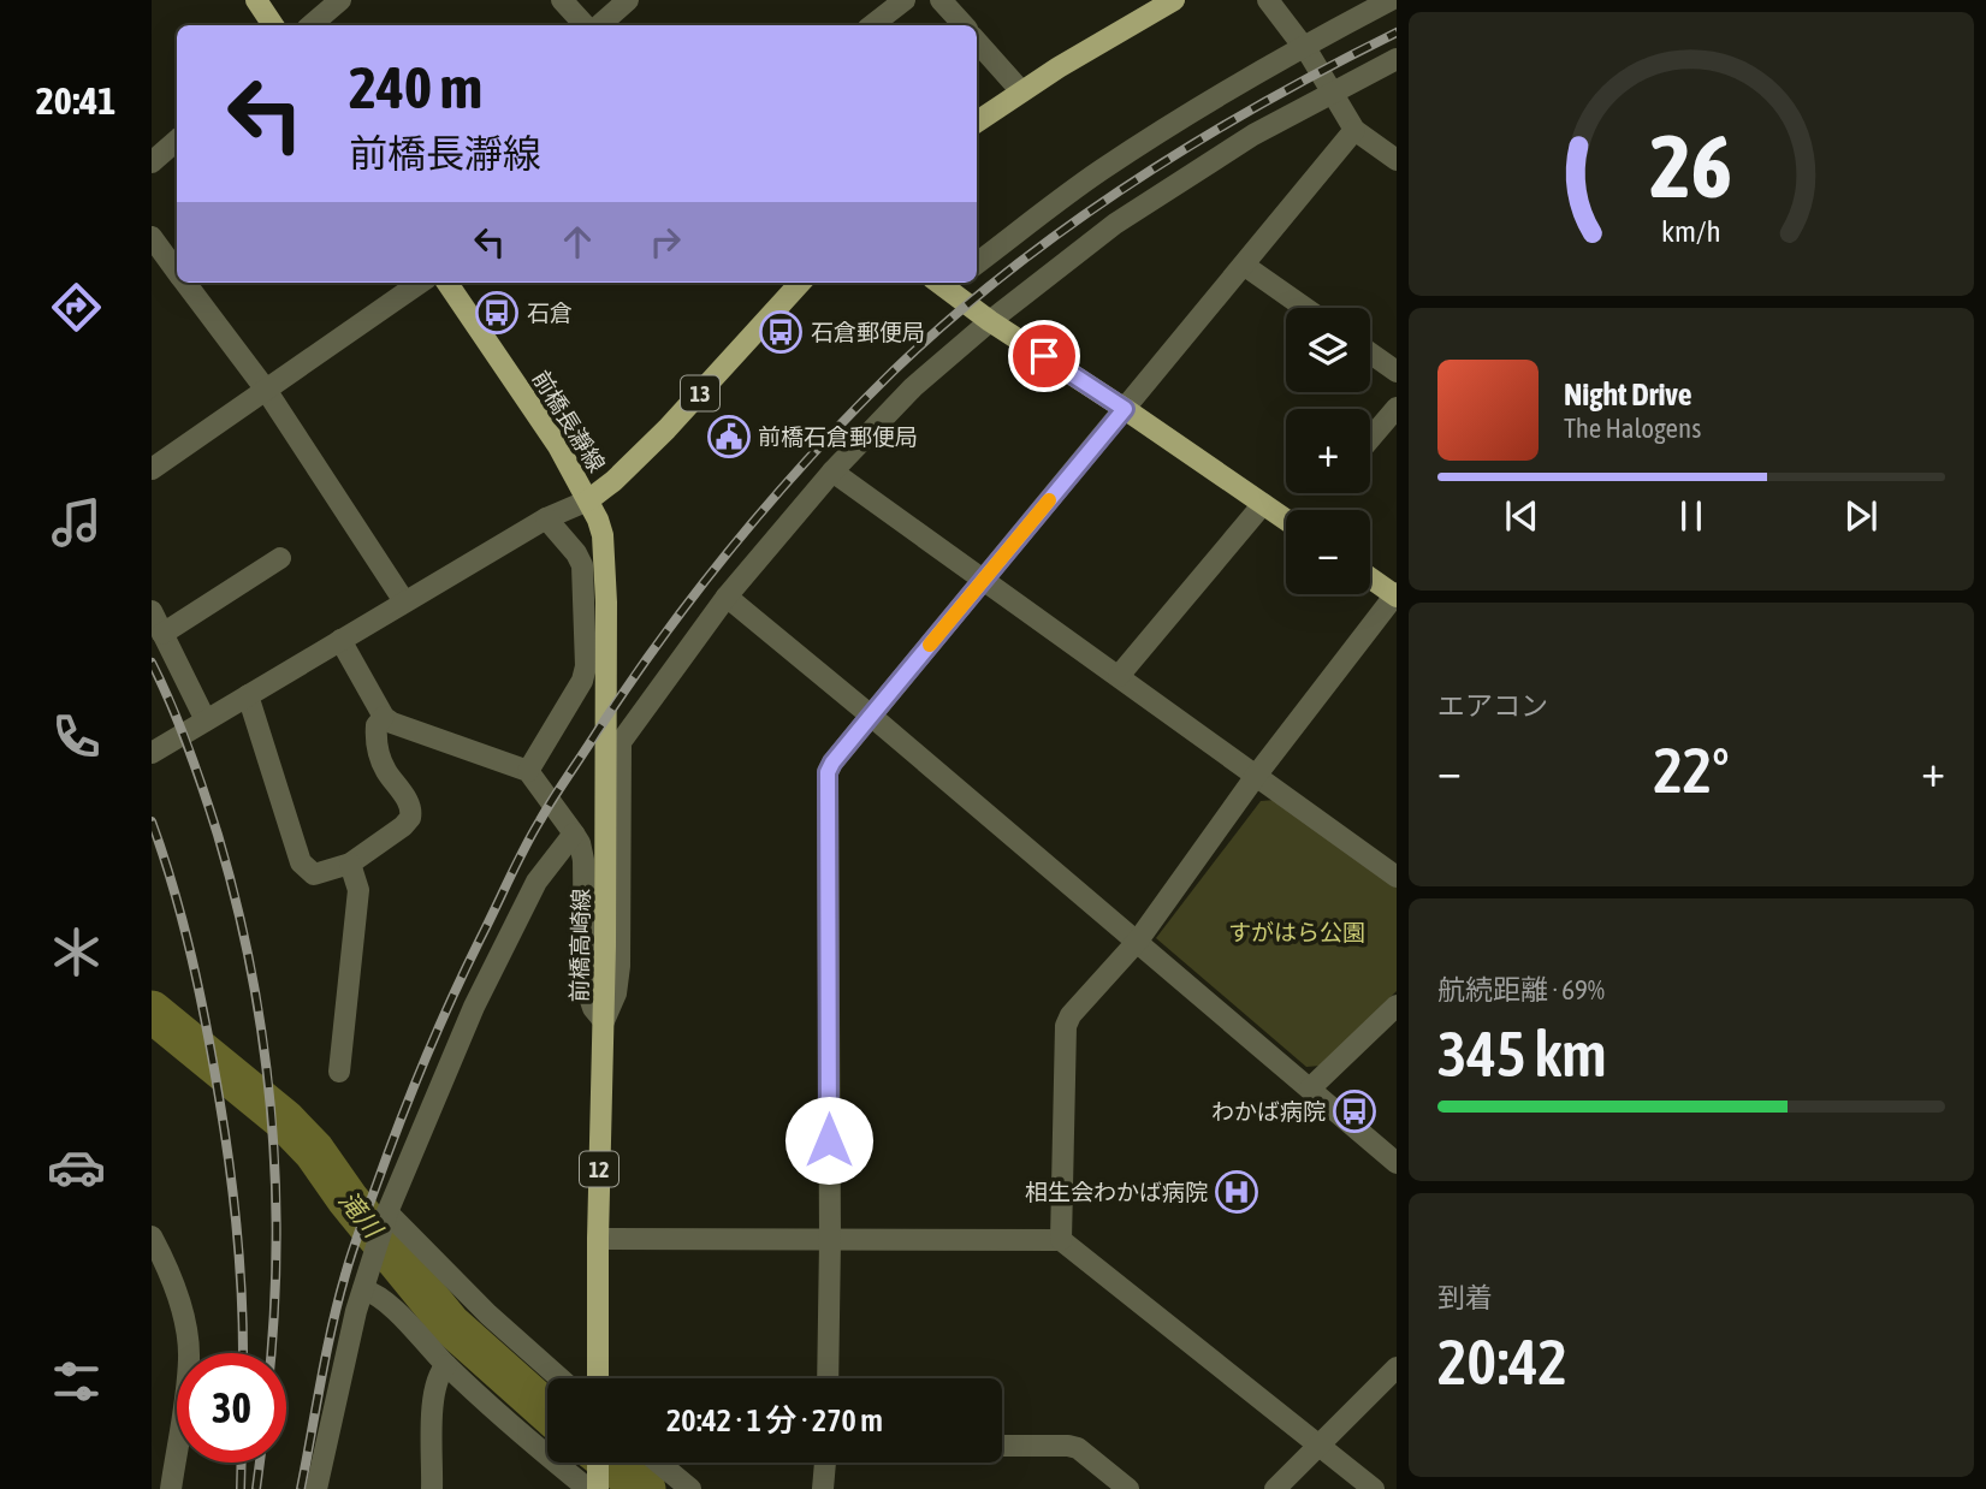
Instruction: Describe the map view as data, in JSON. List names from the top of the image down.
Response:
{
  "streets": {
    "main road": [
      "13",
      "前橋長瀞線",
      "前橋高崎線",
      "12"
    ]
  },
  "crossings": [
    ["前橋長瀞線", "前橋高崎線"]
  ],
  "water": ["滝川"],
  "parks": ["すがはら公園"],
  "places": {
    "bus stop": ["石倉", "石倉郵便局", "わかば病院"],
    "public building": ["前橋石倉郵便局"],
    "hospital": ["相生会わかば病院"]
  },
  "page": {
    "tabs": "20:41",
    "turn": ["240 m", "前橋長瀞線"],
    "map_buttons": ["+", "−"],
    "song": ["Night Drive", "The Halogens"],
    "tile": [
      "エアコン",
      ["航続距離 · 69%", "345 km"],
      ["到着", "20:42"]
    ],
    "heat": ["−", "22°", "+"],
    "limit": "30",
    "trip": "20:42 · 1 分 · 270 m",
    "gauge": ["26", "km/h"]
  }
}
